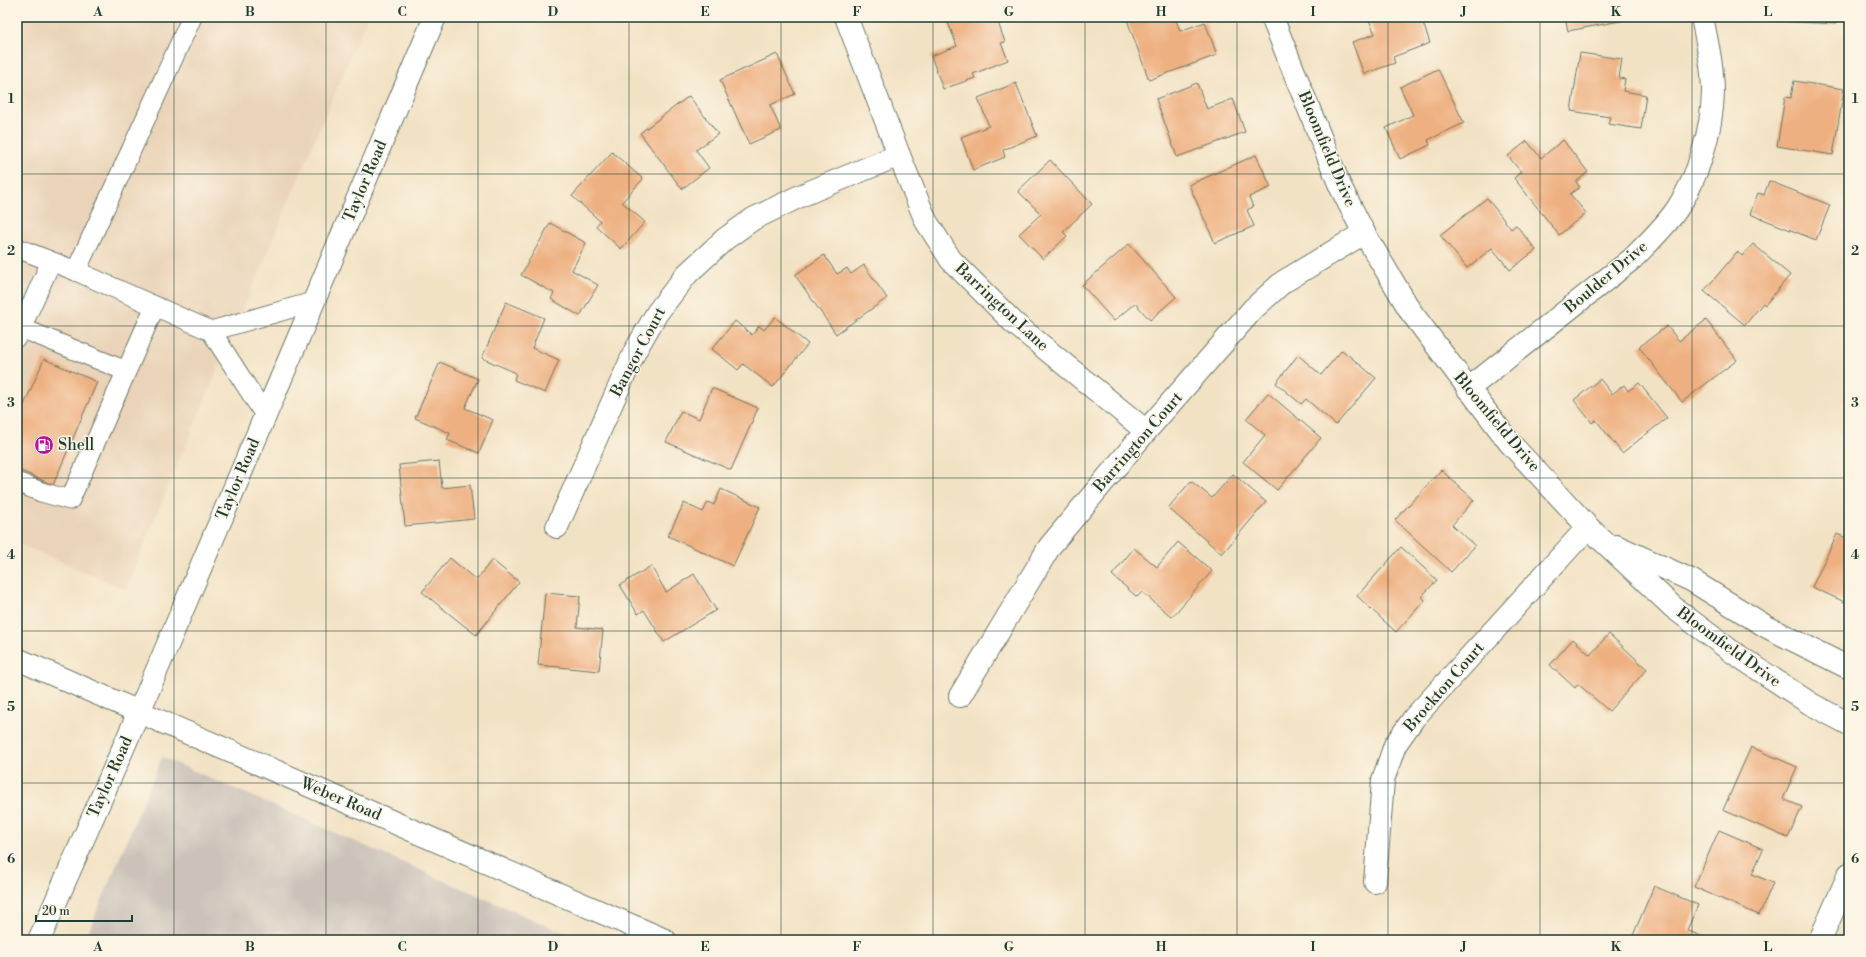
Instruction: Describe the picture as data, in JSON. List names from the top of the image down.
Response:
{
  "streets": {
    "street": [
      "Bloomfield Drive",
      "Taylor Road",
      "Boulder Drive",
      "Barrington Lane",
      "Bangor Court",
      "Barrington Court",
      "Brockton Court",
      "Weber Road"
    ]
  },
  "crossings": [
    ["Bloomfield Drive", "Boulder Drive"],
    ["Bloomfield Drive", "Barrington Court"],
    ["Bloomfield Drive", "Brockton Court"],
    ["Taylor Road", "Weber Road"],
    ["Barrington Lane", "Bangor Court"],
    ["Barrington Lane", "Barrington Court"]
  ],
  "places": {
    "fuel station": ["Shell"]
  },
  "scale_bar": "20 m",
  "grid": {
    "columns": [
      "A",
      "B",
      "C",
      "D",
      "E",
      "F",
      "G",
      "H",
      "I",
      "J",
      "K",
      "L"
    ],
    "rows": [
      "1",
      "2",
      "3",
      "4",
      "5",
      "6"
    ]
  }
}
